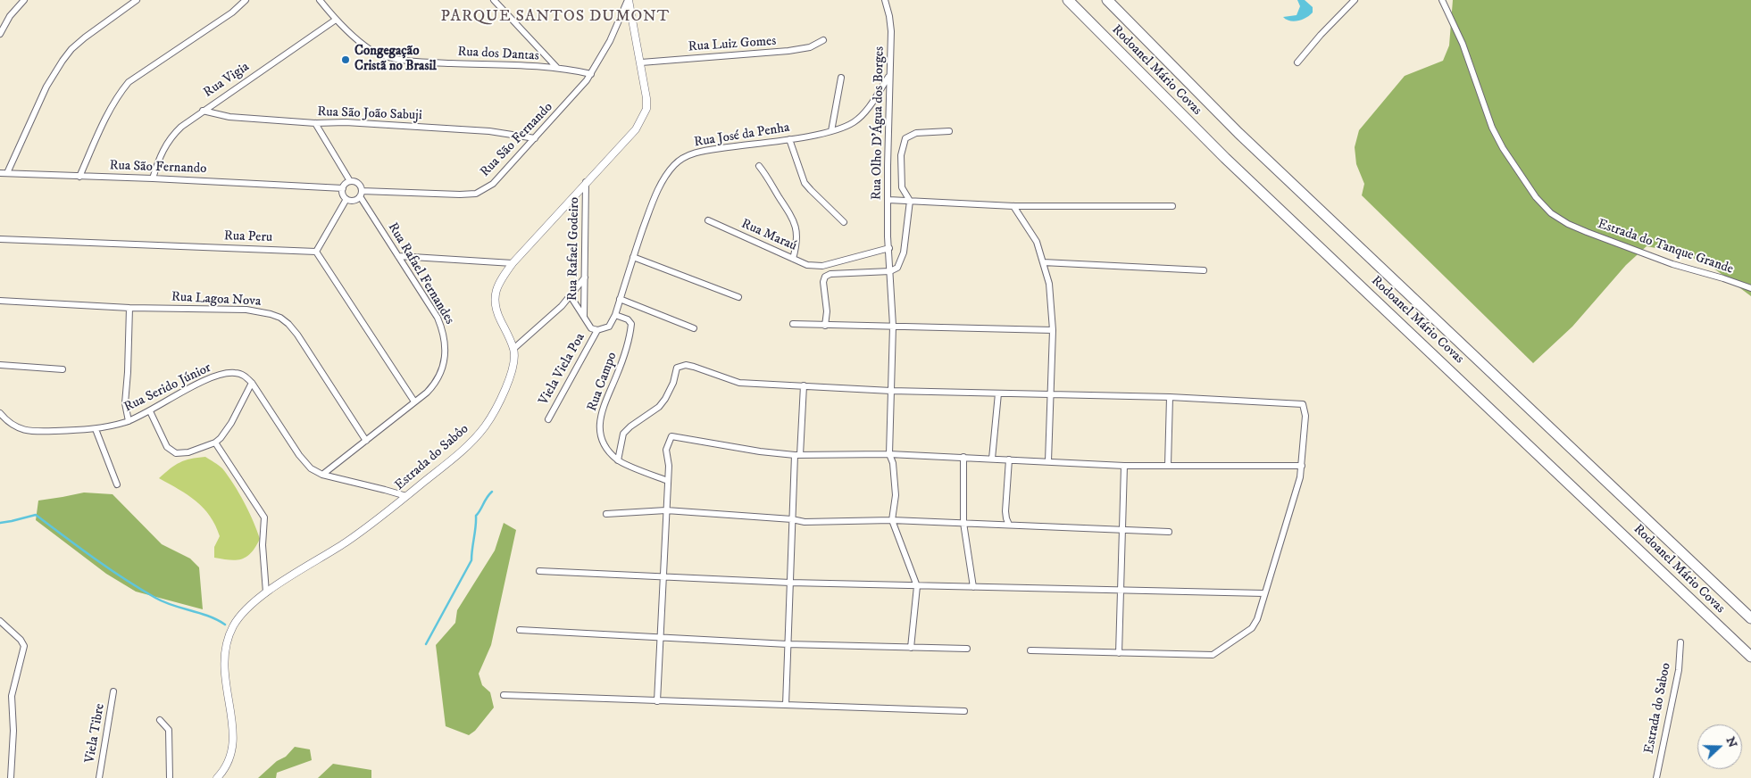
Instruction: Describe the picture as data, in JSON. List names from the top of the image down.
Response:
{
  "streets": {
    "highway": ["Rodoanel Mário Covas"],
    "street": [
      "Rua Luiz Gomes",
      "Rua dos Dantas",
      "Rua Vigia",
      "Rua São João Sabuji",
      "Rua Olho D'Água dos Borges",
      "Rua José da Penha",
      "Rua São Fernando",
      "Rua Maraú",
      "Rua Peru",
      "Estrada do Tanque Grande",
      "Rua Rafael Godeiro",
      "Rua Rafael Fernandes",
      "Rua Lagoa Nova",
      "Viela Viela Poa",
      "Rua Campo",
      "Rua Serido Júnior",
      "Estrada do Sabôo",
      "Estrada do Saboo",
      "Viela Tibre"
    ]
  },
  "crossings": [
    ["Rua Luiz Gomes", "Estrada do Sabôo"],
    ["Rua dos Dantas", "Rua Vigia"],
    ["Rua dos Dantas", "Rua São Fernando"],
    ["Rua Vigia", "Rua São João Sabuji"],
    ["Rua Vigia", "Rua São Fernando"],
    ["Rua São João Sabuji", "Rua São Fernando"],
    ["Rua Olho D'Água dos Borges", "Rua José da Penha"],
    ["Rua Olho D'Água dos Borges", "Rua Maraú"],
    ["Rua José da Penha", "Viela Viela Poa"],
    ["Rua José da Penha", "Rua Campo"],
    ["Rua São Fernando", "Rua Rafael Fernandes"],
    ["Rua São Fernando", "Estrada do Sabôo"],
    ["Rua Rafael Godeiro", "Estrada do Sabôo"]
  ],
  "districts": ["PARQUE SANTOS DUMONT"],
  "places": ["Congegação Cristã no Brasil"],
  "north": "right"
}
